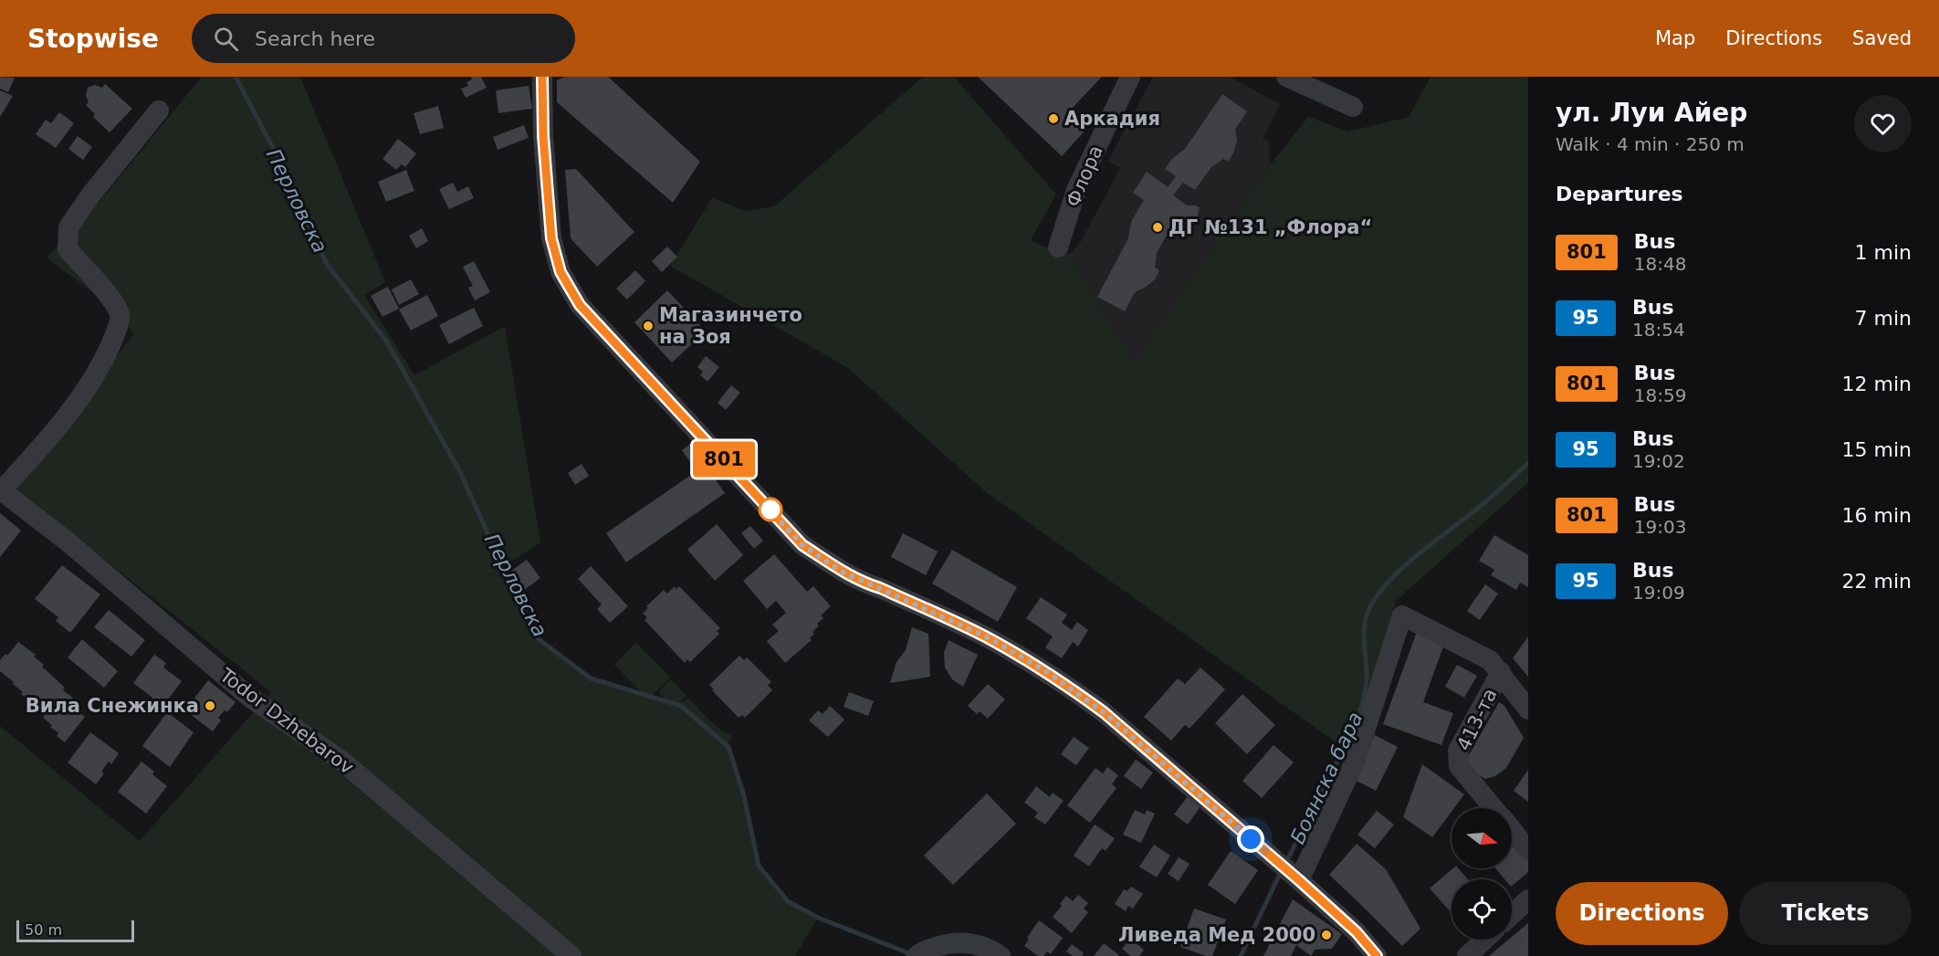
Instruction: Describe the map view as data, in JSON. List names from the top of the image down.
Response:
{
  "streets": {
    "street": ["Флора", "413-та", "Todor Dzhebarov"]
  },
  "water": ["Перловска", "Боянска бара"],
  "places": [
    "Аркадия",
    "ДГ №131 „Флора“",
    "Магазинчето на Зоя",
    "Вила Снежинка",
    "Ливеда Мед 2000"
  ],
  "lines": ["bus line 801"],
  "scale_bar": "50 m",
  "north": "right",
  "page": {
    "header": "Stopwise",
    "search": "Search here",
    "nav": ["Map", "Directions", "Saved"],
    "on_map": "801",
    "heading": [
      ["ул. Луи Айер", "Walk · 4 min · 250 m"],
      "Departures"
    ],
    "list": [
      {
        "mark": "801",
        "name": "Bus",
        "note": "18:48",
        "value": "1 min"
      },
      {
        "mark": "95",
        "name": "Bus",
        "note": "18:54",
        "value": "7 min"
      },
      {
        "mark": "801",
        "name": "Bus",
        "note": "18:59",
        "value": "12 min"
      },
      {
        "mark": "95",
        "name": "Bus",
        "note": "19:02",
        "value": "15 min"
      },
      {
        "mark": "801",
        "name": "Bus",
        "note": "19:03",
        "value": "16 min"
      },
      {
        "mark": "95",
        "name": "Bus",
        "note": "19:09",
        "value": "22 min"
      }
    ],
    "buttons": ["Directions", "Tickets"],
    "scale": "50 m"
  }
}
